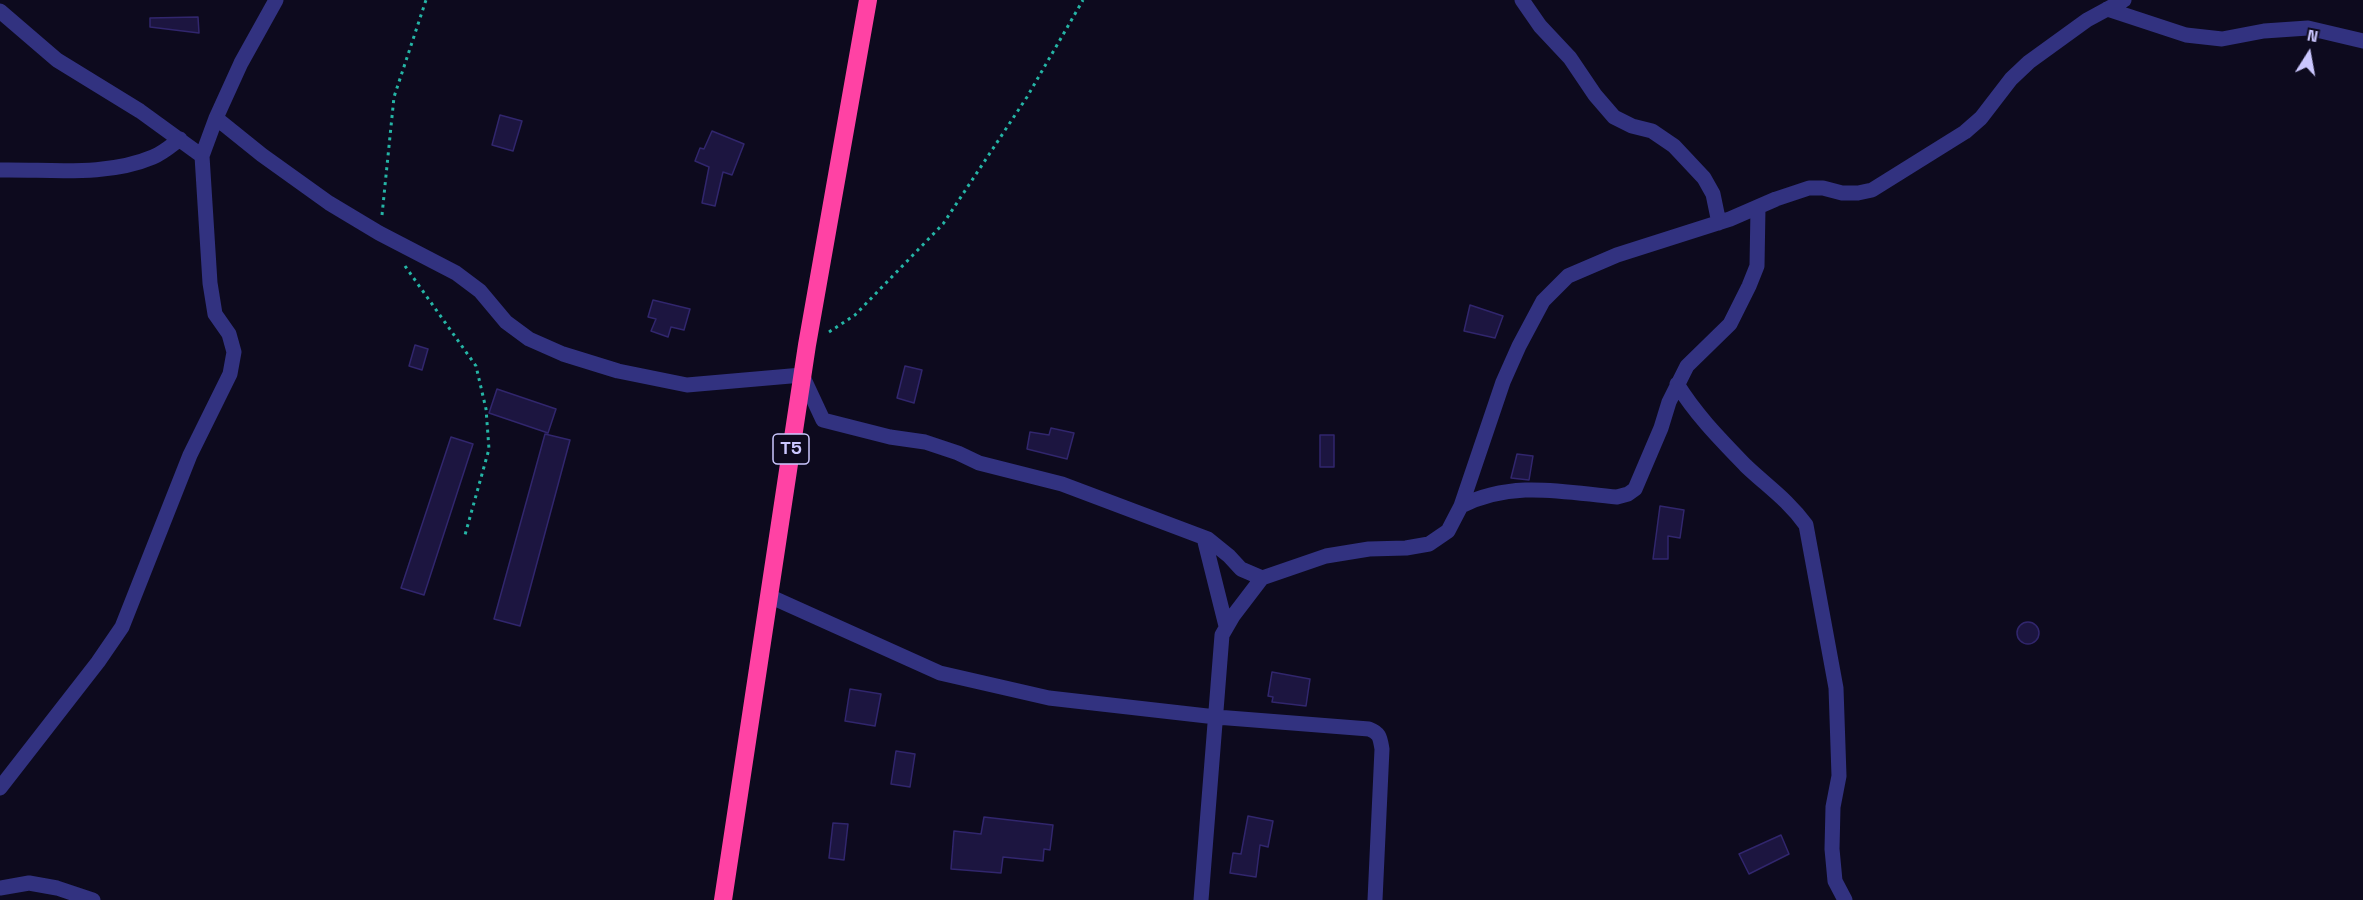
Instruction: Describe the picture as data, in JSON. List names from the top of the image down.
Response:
{
  "streets": {
    "highway": ["T5"]
  },
  "north": "top"
}
